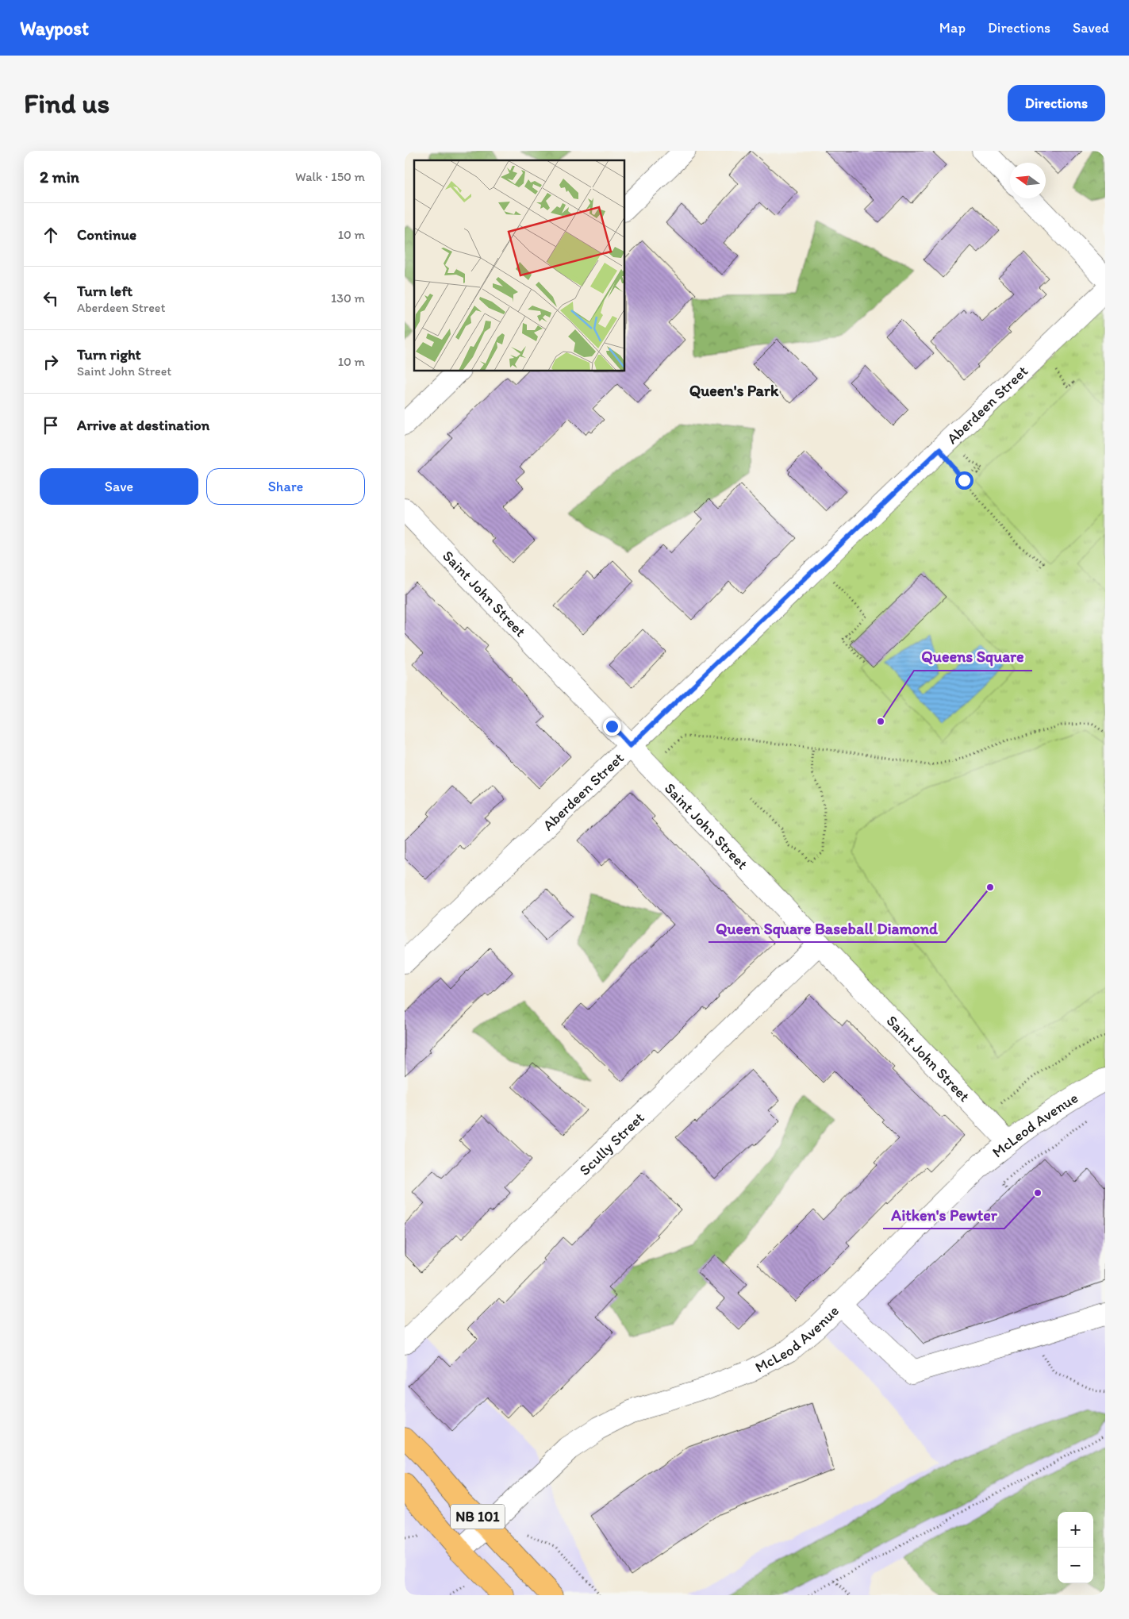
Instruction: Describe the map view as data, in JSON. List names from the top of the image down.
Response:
{
  "streets": {
    "main road": ["NB 101"],
    "street": [
      "Aberdeen Street",
      "Saint John Street",
      "McLeod Avenue",
      "Scully Street"
    ]
  },
  "crossings": [
    ["Aberdeen Street", "Saint John Street"],
    ["Saint John Street", "McLeod Avenue"],
    ["Saint John Street", "Scully Street"],
    ["McLeod Avenue", "NB 101"]
  ],
  "districts": ["Queen's Park"],
  "places": ["Queens Square", "Queen Square Baseball Diamond", "Aitken's Pewter"],
  "north": "left",
  "page": {
    "header": "Waypost",
    "nav": ["Map", "Directions", "Saved"],
    "buttons": [
      "Directions",
      ["Save", "Share"]
    ],
    "title": "Find us",
    "heading": ["2 min", "Walk · 150 m"],
    "list": [
      ["Continue", "10 m"],
      ["Turn left", "Aberdeen Street", "130 m"],
      ["Turn right", "Saint John Street", "10 m"],
      "Arrive at destination"
    ],
    "map_buttons": ["+", "−"]
  }
}
